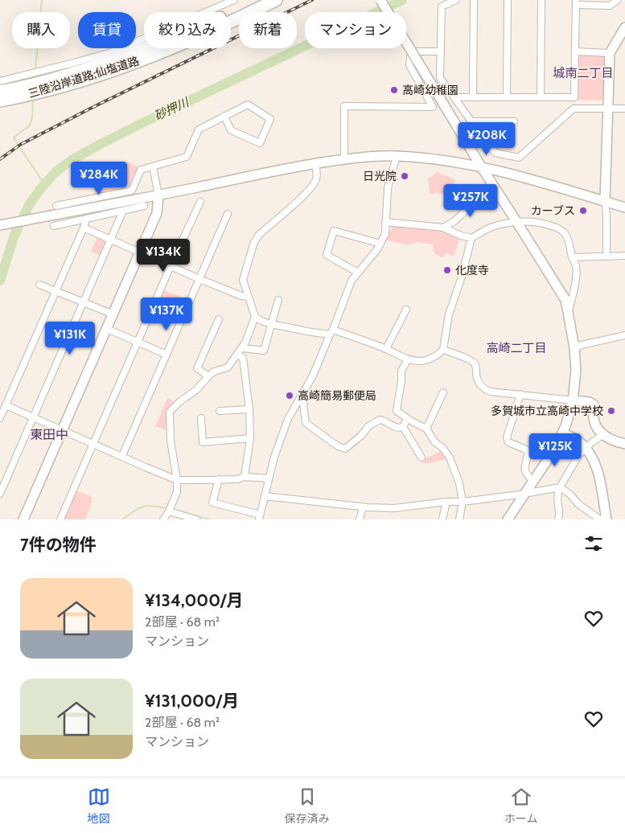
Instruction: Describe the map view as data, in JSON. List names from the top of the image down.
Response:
{
  "streets": {
    "highway": ["三陸沿岸道路;仙塩道路"]
  },
  "districts": ["城南二丁目", "高崎二丁目", "東田中"],
  "water": ["砂押川"],
  "places": [
    "高崎幼稚園",
    "日光院",
    "カーブス",
    "化度寺",
    "高崎簡易郵便局",
    "多賀城市立高崎中学校"
  ],
  "page": {
    "chip": [
      "購入",
      "賃貸",
      "絞り込み",
      "新着",
      "マンション"
    ],
    "price": [
      "¥208K",
      "¥284K",
      "¥257K",
      "¥134K",
      "¥137K",
      "¥131K",
      "¥125K"
    ],
    "heading": "7件の物件",
    "list": [
      {
        "name": "¥134,000/月",
        "note": "2部屋 · 68 m² · マンション"
      },
      {
        "name": "¥131,000/月",
        "note": "2部屋 · 68 m² · マンション"
      }
    ],
    "tabs": ["地図", "保存済み", "ホーム"]
  }
}
